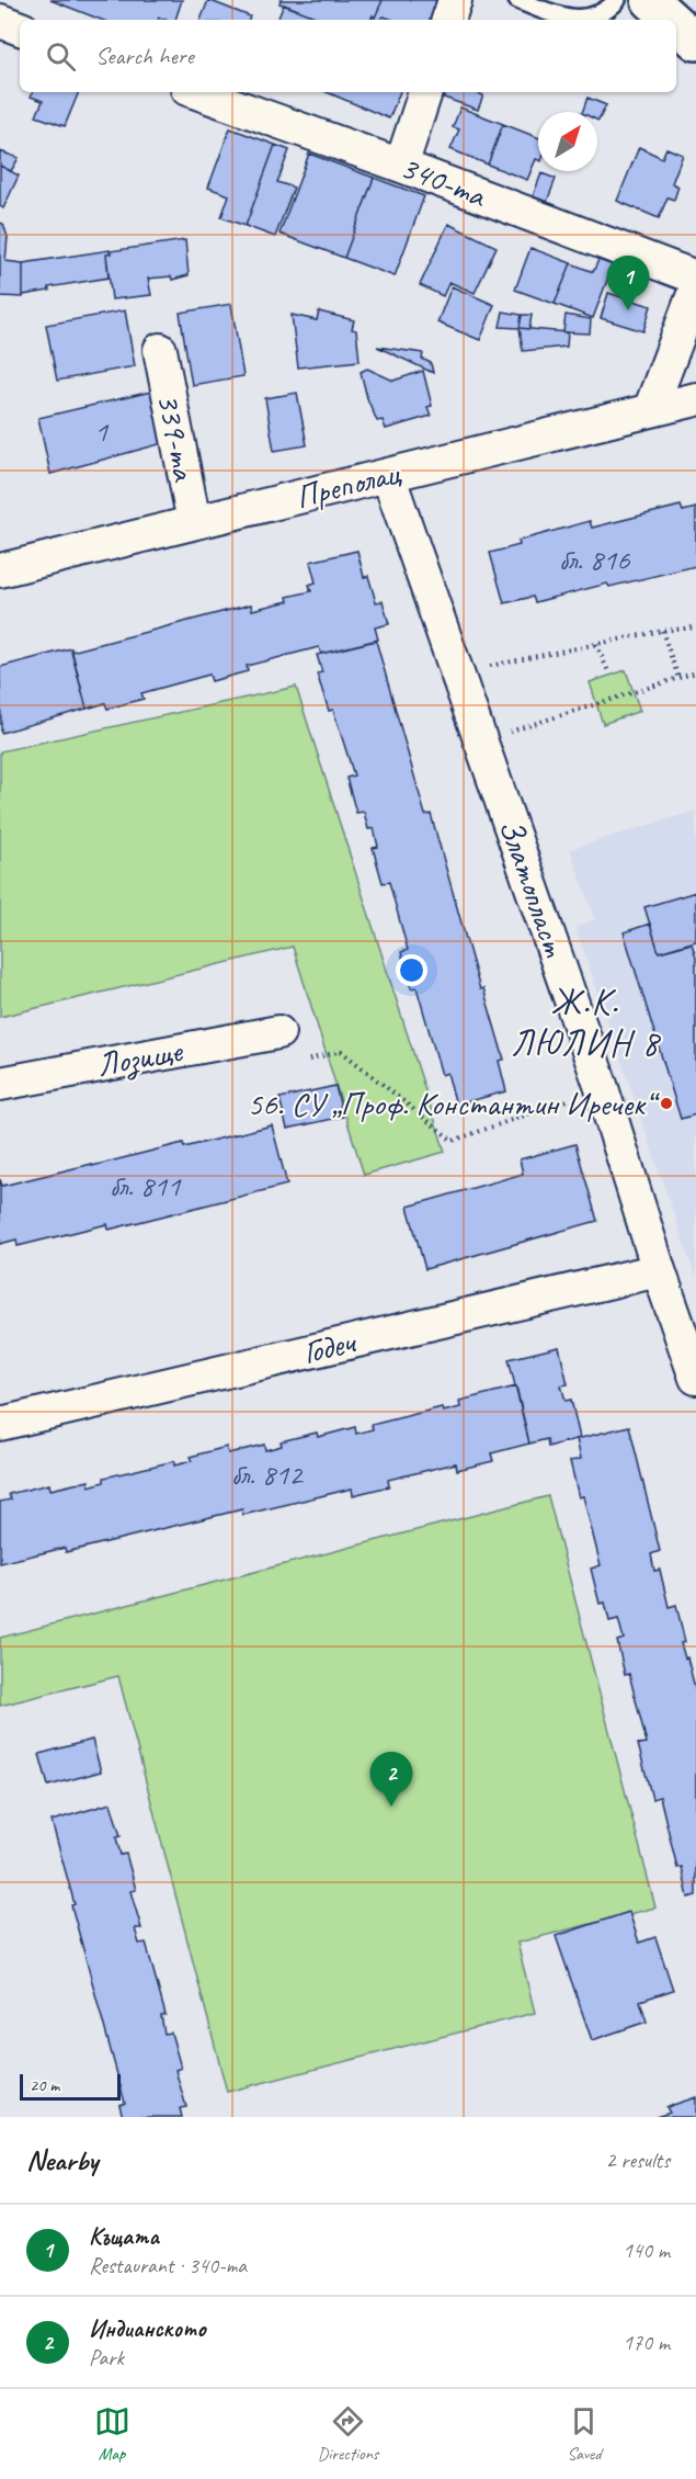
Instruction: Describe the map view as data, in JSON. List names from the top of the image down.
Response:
{
  "streets": {
    "street": [
      "340-та",
      "339-та",
      "Преполац",
      "Златопласт",
      "Лозище",
      "Годеч"
    ]
  },
  "crossings": [
    ["339-та", "Преполац"],
    ["Преполац", "Златопласт"],
    ["Златопласт", "Годеч"]
  ],
  "districts": ["Ж.К. ЛЮЛИН 8"],
  "places": ["56. СУ „Проф. Константин Иречек“"],
  "house_numbers": [
    "1",
    "бл. 816",
    "бл. 811",
    "бл. 812"
  ],
  "scale_bar": "20 m",
  "north": "top right",
  "page": {
    "search": "Search here",
    "pins": ["1", "2"],
    "scale": "20 m",
    "heading": ["Nearby", "2 results"],
    "list": [
      {
        "mark": "1",
        "name": "Къщата",
        "note": "Restaurant · 340-та",
        "value": "140 m"
      },
      {
        "mark": "2",
        "name": "Индианското",
        "note": "Park",
        "value": "170 m"
      }
    ],
    "nav": ["Map", "Directions", "Saved"]
  }
}
